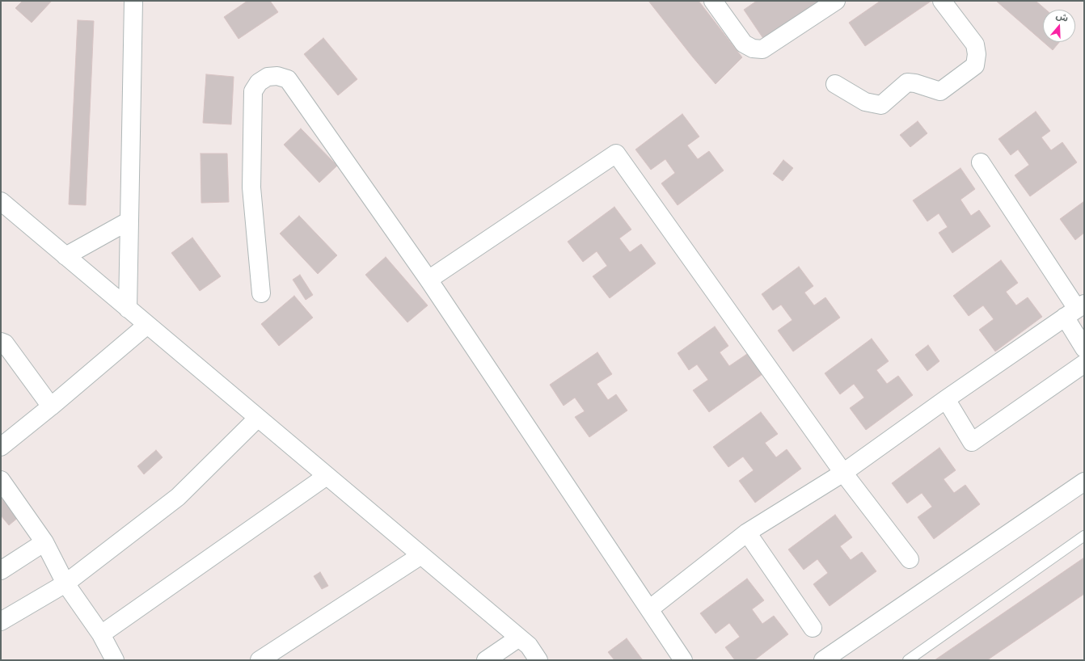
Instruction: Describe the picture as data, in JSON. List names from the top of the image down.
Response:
{
  "north": "top"
}
